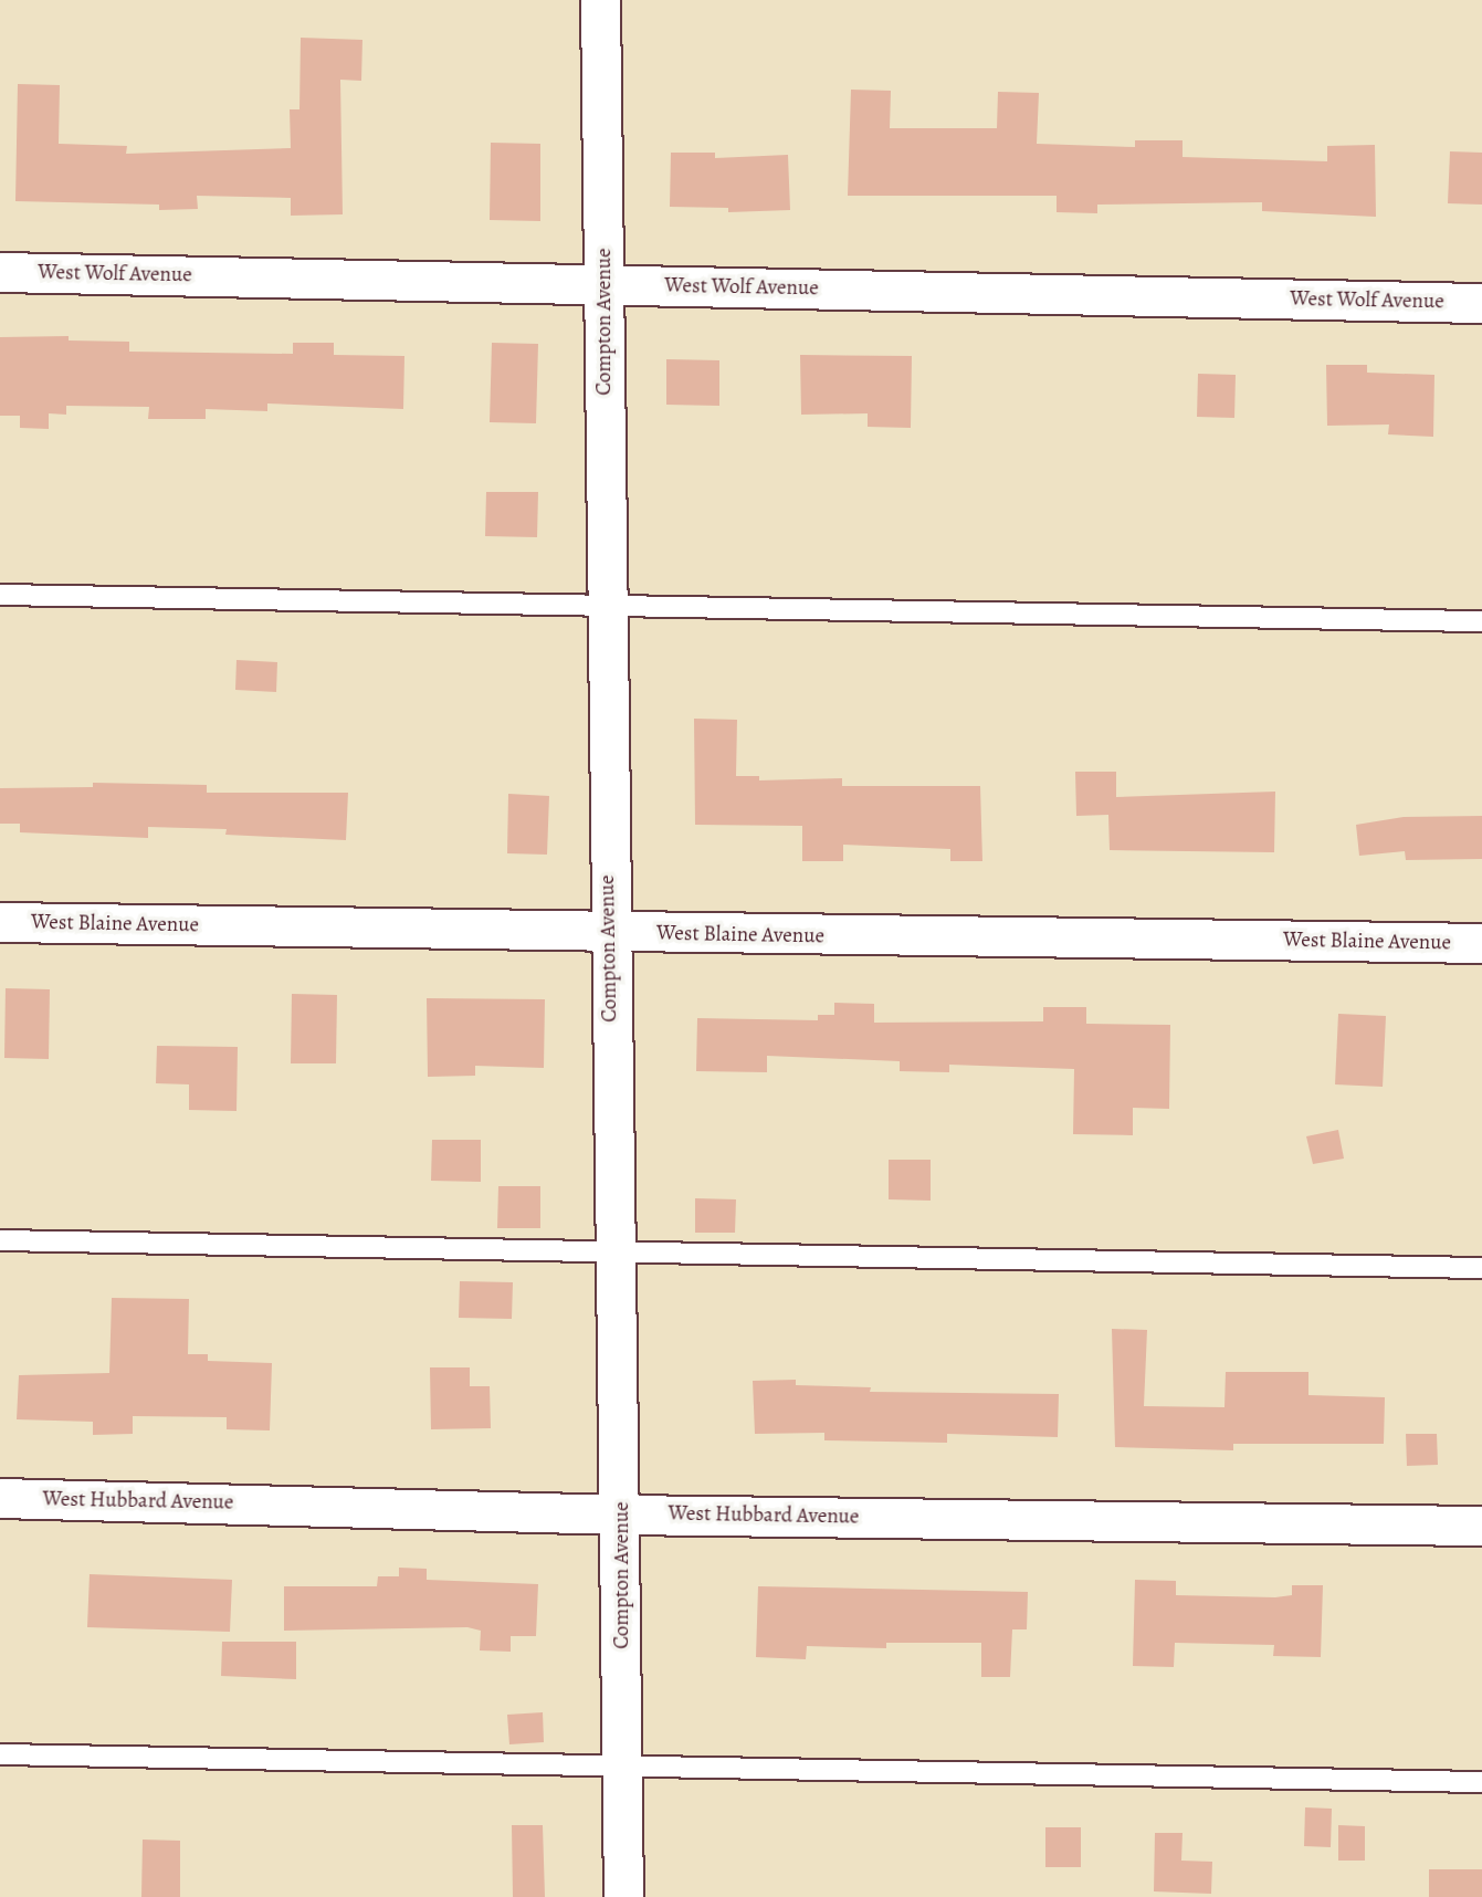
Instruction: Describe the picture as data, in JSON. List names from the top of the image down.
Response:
{
  "streets": {
    "street": [
      "West Wolf Avenue",
      "Compton Avenue",
      "West Blaine Avenue",
      "West Hubbard Avenue"
    ]
  },
  "crossings": [
    ["West Wolf Avenue", "Compton Avenue"],
    ["Compton Avenue", "West Blaine Avenue"],
    ["Compton Avenue", "West Hubbard Avenue"]
  ]
}
